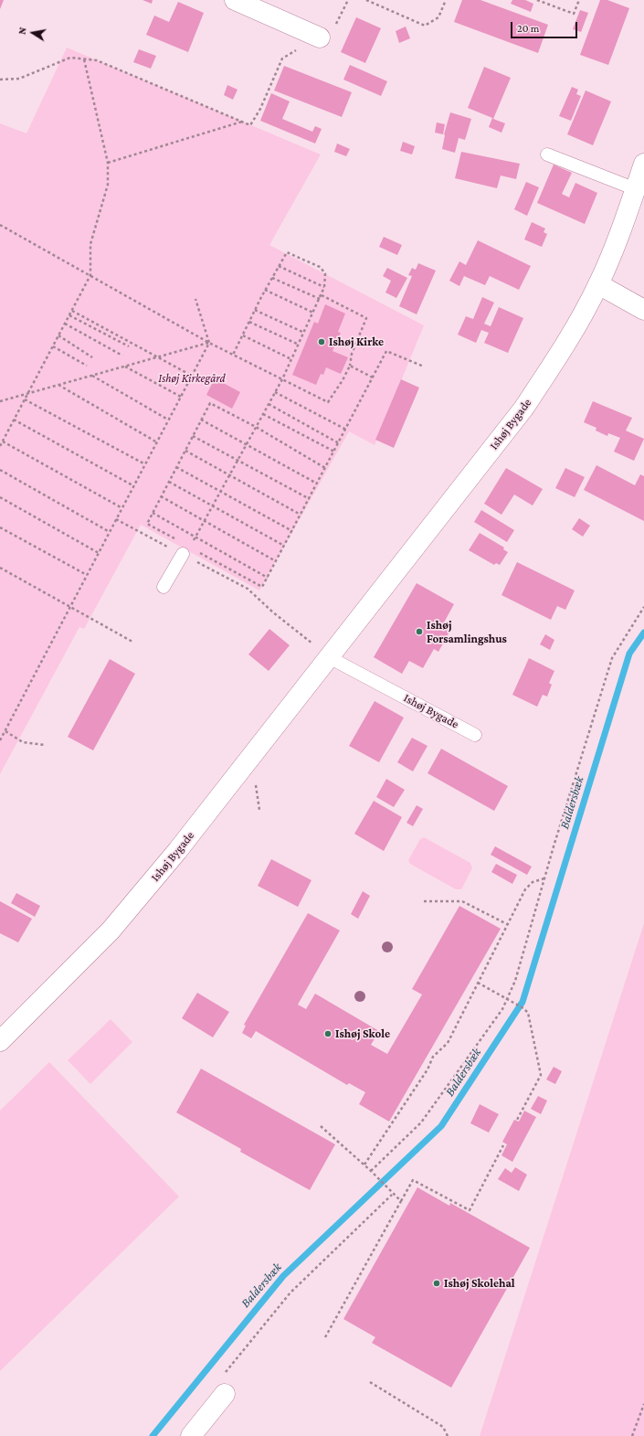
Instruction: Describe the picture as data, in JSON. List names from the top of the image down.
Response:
{
  "streets": {
    "street": ["Ishøj Bygade"]
  },
  "water": ["Baldersbæk"],
  "parks": ["Ishøj Kirkegård"],
  "places": [
    "Ishøj Kirke",
    "Ishøj Forsamlingshus",
    "Ishøj Skole",
    "Ishøj Skolehal"
  ],
  "scale_bar": "20 m",
  "north": "left"
}
